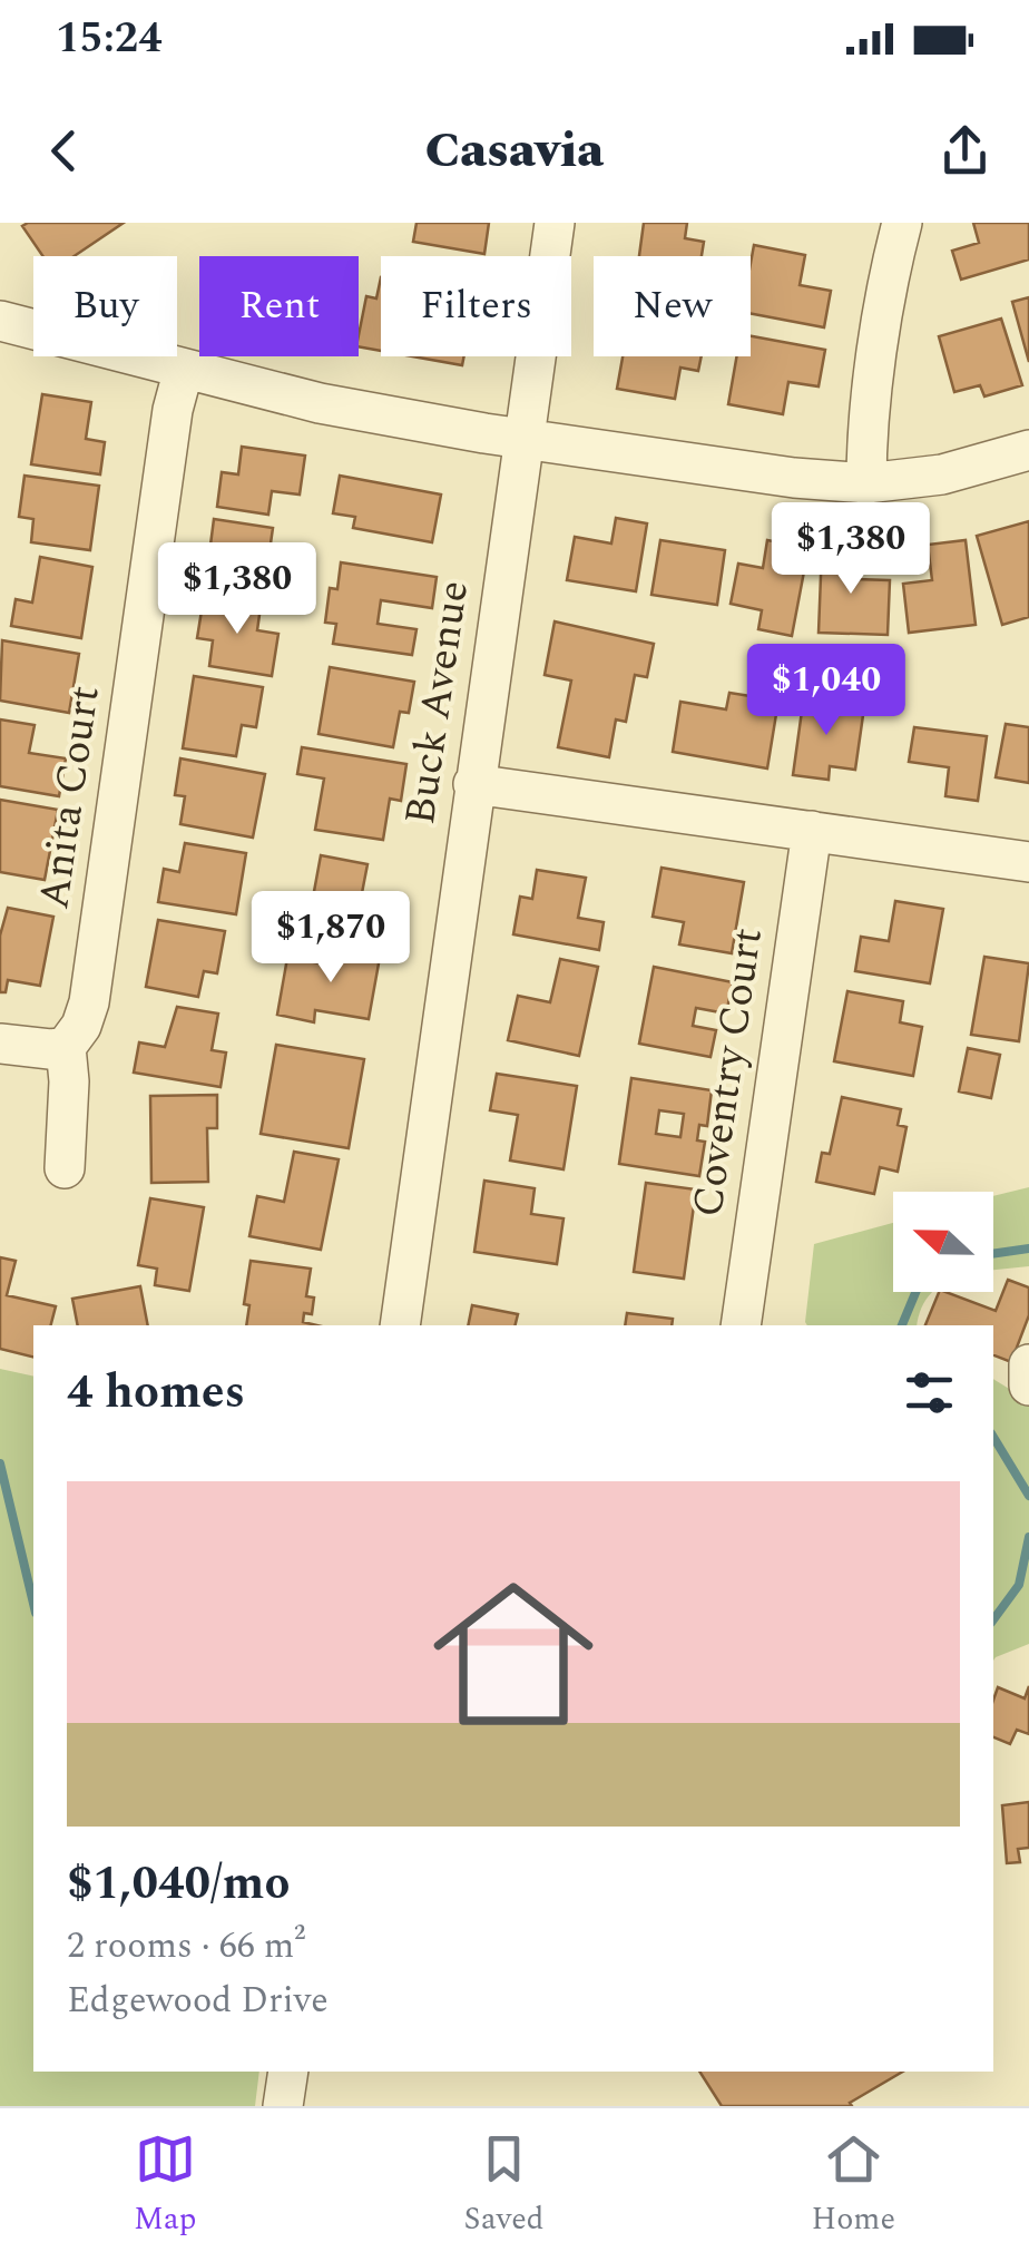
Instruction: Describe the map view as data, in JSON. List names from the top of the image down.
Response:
{
  "streets": {
    "street": ["Buck Avenue", "Anita Court", "Coventry Court"]
  },
  "north": "left",
  "page": {
    "status": "15:24",
    "header": "Casavia",
    "chip": [
      "Buy",
      "Rent",
      "Filters",
      "New"
    ],
    "price": [
      "$1,380",
      "$1,380",
      "$1,040",
      "$1,870"
    ],
    "heading": "4 homes",
    "list": [
      {
        "name": "$1,040/mo",
        "note": "2 rooms · 66 m² · Edgewood Drive"
      }
    ],
    "tabs": ["Map", "Saved", "Home"]
  }
}
